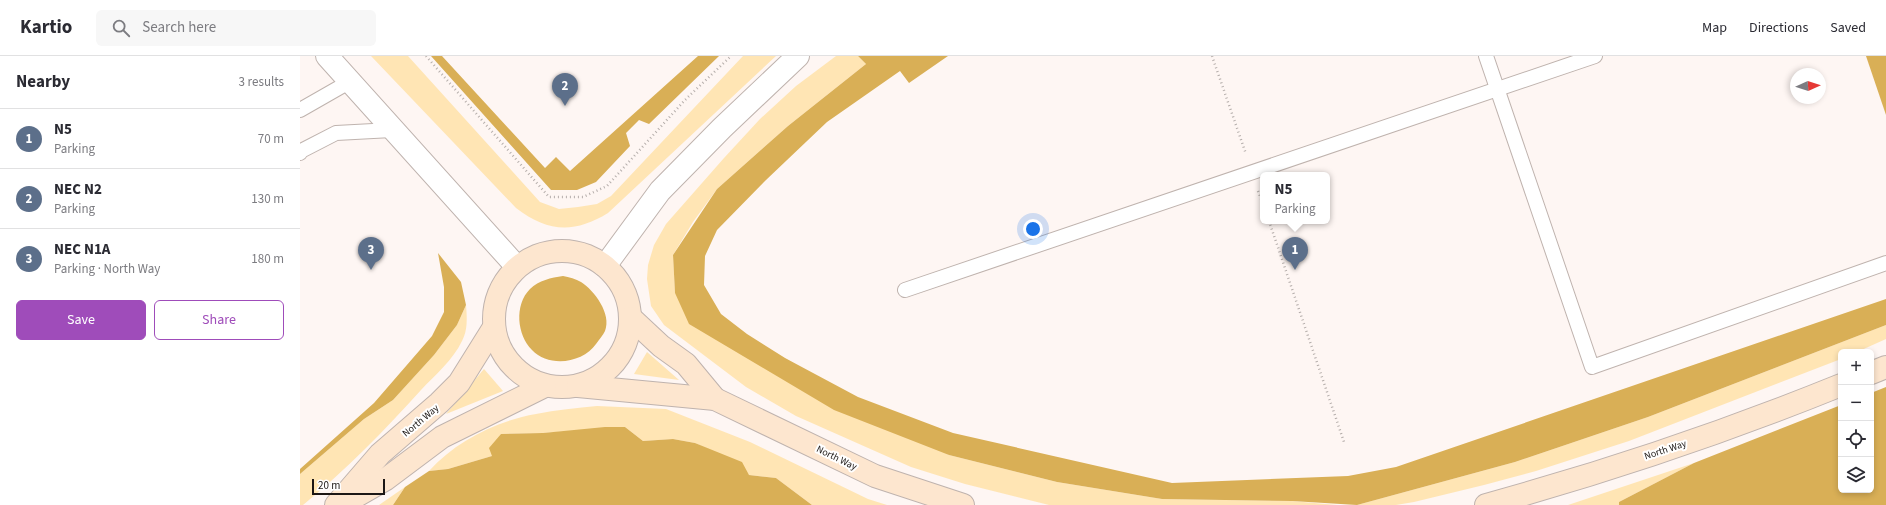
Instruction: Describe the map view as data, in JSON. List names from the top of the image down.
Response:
{
  "streets": {
    "street": ["North Way"]
  },
  "scale_bar": "20 m",
  "north": "right",
  "page": {
    "header": "Kartio",
    "search": "Search here",
    "nav": ["Map", "Directions", "Saved"],
    "heading": ["Nearby", "3 results"],
    "pins": ["2", "1", "3"],
    "list": [
      {
        "mark": "1",
        "name": "N5",
        "note": "Parking",
        "value": "70 m"
      },
      {
        "mark": "2",
        "name": "NEC N2",
        "note": "Parking",
        "value": "130 m"
      },
      {
        "mark": "3",
        "name": "NEC N1A",
        "note": "Parking · North Way",
        "value": "180 m"
      }
    ],
    "popup": ["N5", "Parking"],
    "buttons": ["Save", "Share"],
    "map_buttons": ["+", "−"],
    "scale": "20 m"
  }
}
